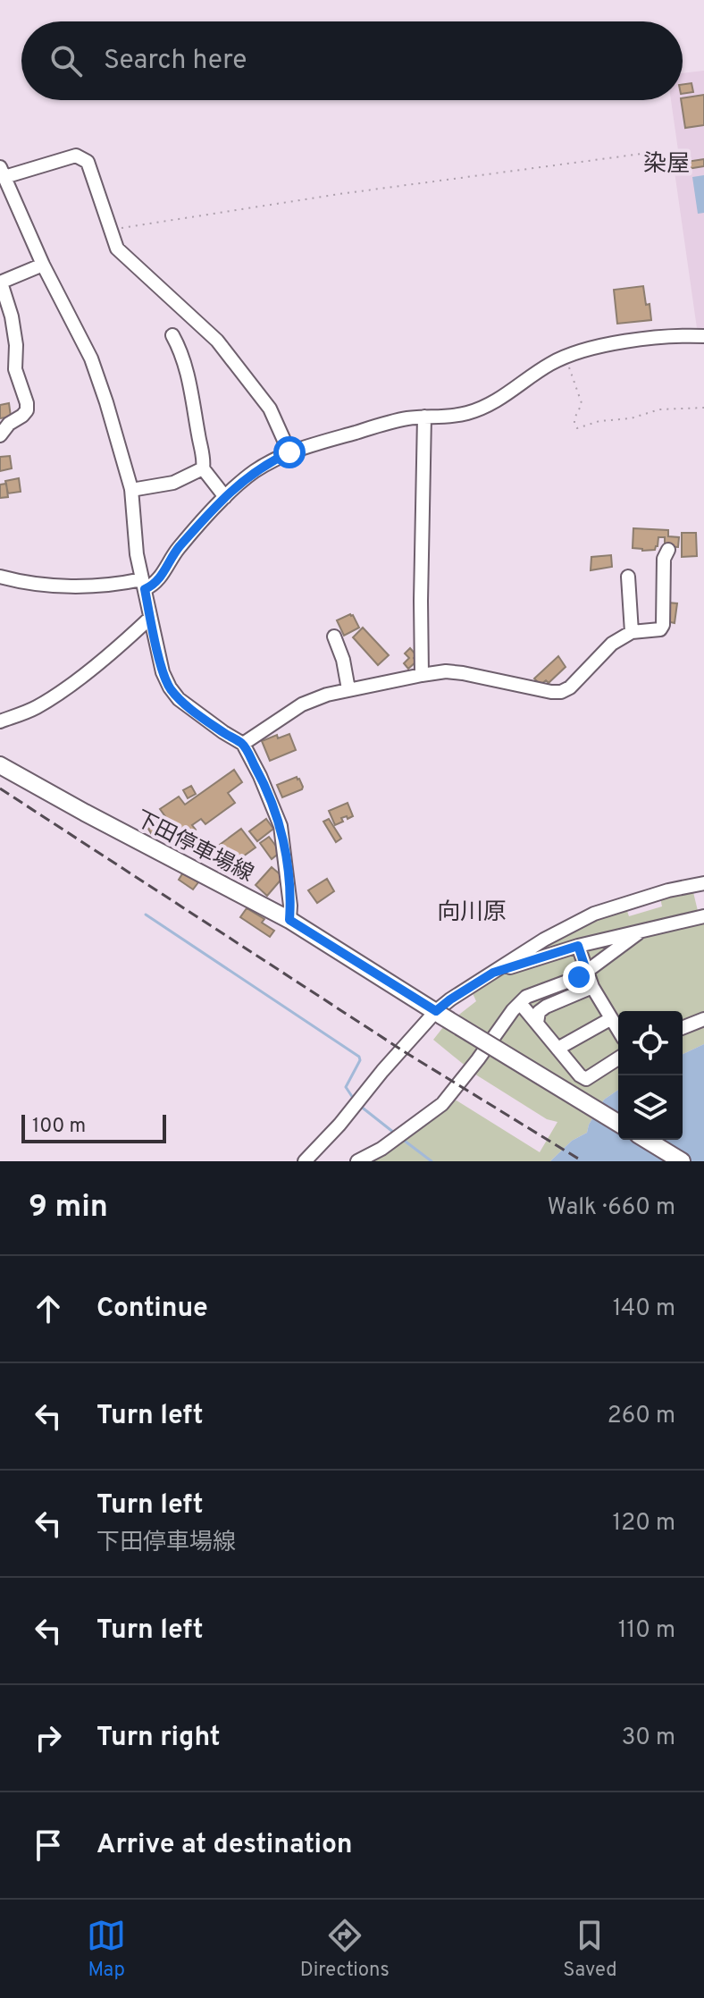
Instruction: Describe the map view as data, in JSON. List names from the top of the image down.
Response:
{
  "streets": {
    "main road": ["下田停車場線"]
  },
  "districts": ["染屋", "向川原"],
  "scale_bar": "100 m",
  "page": {
    "search": "Search here",
    "scale": "100 m",
    "heading": ["9 min", "Walk · 660 m"],
    "list": [
      ["Continue", "140 m"],
      ["Turn left", "260 m"],
      ["Turn left", "下田停車場線", "120 m"],
      ["Turn left", "110 m"],
      ["Turn right", "30 m"],
      "Arrive at destination"
    ],
    "nav": ["Map", "Directions", "Saved"]
  }
}
